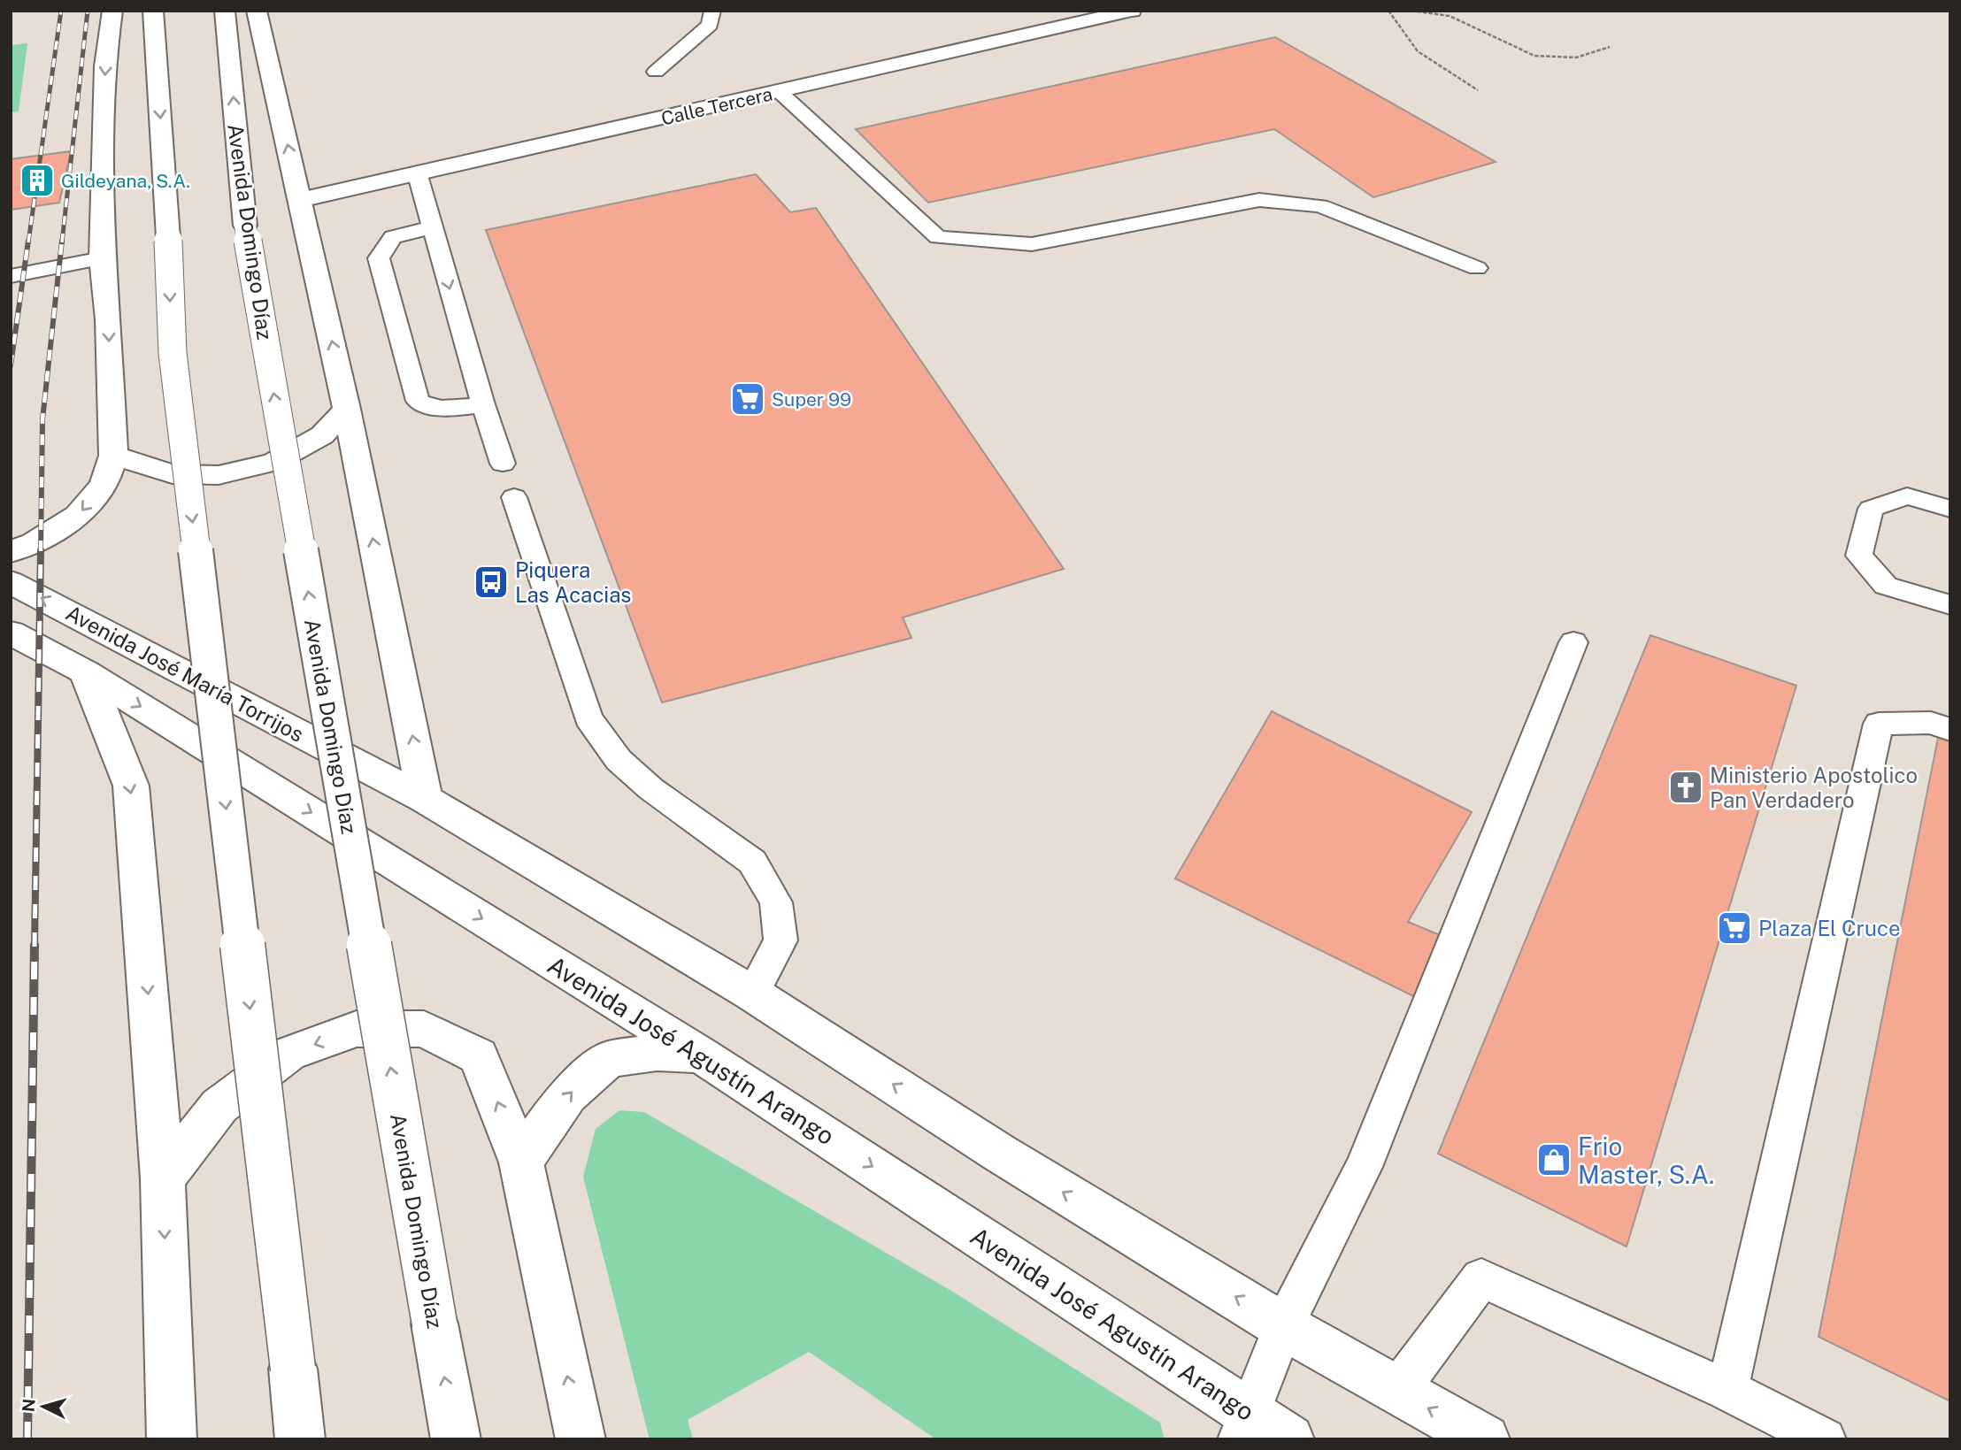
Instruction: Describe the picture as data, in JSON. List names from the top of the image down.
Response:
{
  "streets": {
    "main road": [
      "Calle Tercera",
      "Avenida Domingo Díaz",
      "Avenida José María Torrijos",
      "Avenida José Agustín Arango"
    ]
  },
  "one_way": ["Avenida José María Torrijos"],
  "places": {
    "building": ["Gildeyana, S.A."],
    "supermarket": ["Super 99", "Plaza El Cruce"],
    "bus stop": ["Piquera Las Acacias"],
    "church": ["Ministerio Apostolico Pan Verdadero"],
    "shop": ["Frio Master, S.A."]
  },
  "north": "left"
}
